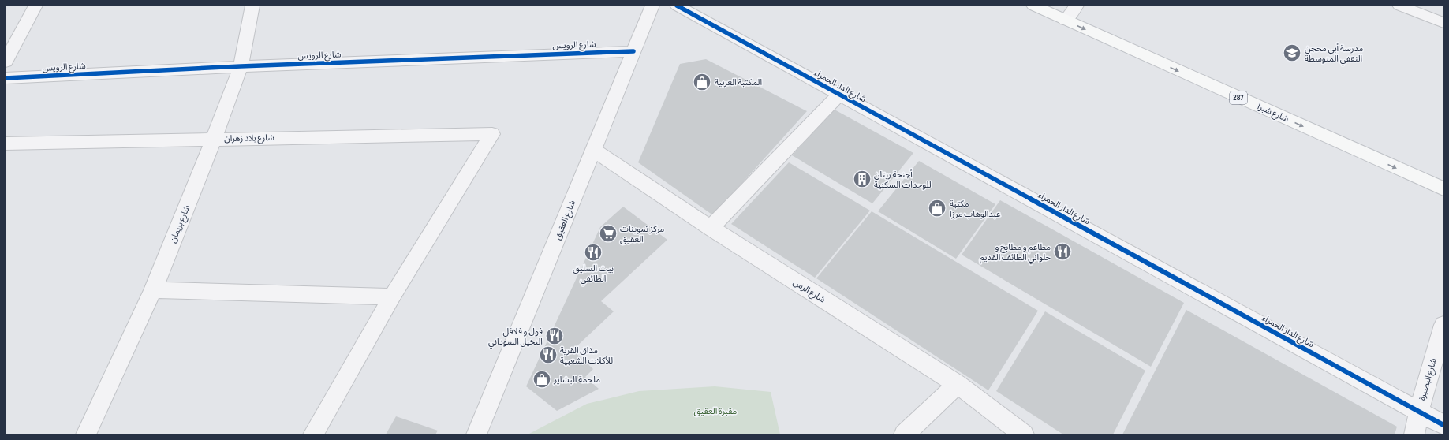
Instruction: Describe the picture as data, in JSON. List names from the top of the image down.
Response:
{
  "streets": {
    "main road": ["287", "شارع شبرا"],
    "street": [
      "شارع الرويس",
      "شارع الدار الحمراء",
      "شارع بلاد زهران",
      "شارع العقيق",
      "شارع بريمان",
      "شارع الرس",
      "شارع البصيرة"
    ]
  },
  "crossings": [
    ["شارع الرويس", "شارع العقيق"],
    ["شارع الرويس", "شارع بريمان"],
    ["شارع الدار الحمراء", "شارع البصيرة"],
    ["شارع بلاد زهران", "شارع بريمان"],
    ["شارع العقيق", "شارع الرس"]
  ],
  "one_way": ["شارع شبرا"],
  "parks": ["مقبرة العقيق"],
  "places": {
    "school or university": ["مدرسة أبي محجن الثقفي المتوسطة"],
    "shop": ["المكتبة العربية", "مكتبة عبدالوهاب مرزا", "ملحمة البشاير"],
    "building": ["أجنحة ريتان للوحدات السكنية"],
    "supermarket": ["مركز تموينات العقيق"],
    "restaurant": [
      "مطاعم و مطابخ و حلواني الطائف القديم",
      "بيت السليق الطائفي",
      "فول و فلافل النخيل السوداني",
      "مذاق القرية للأكلات الشعبية"
    ]
  }
}
